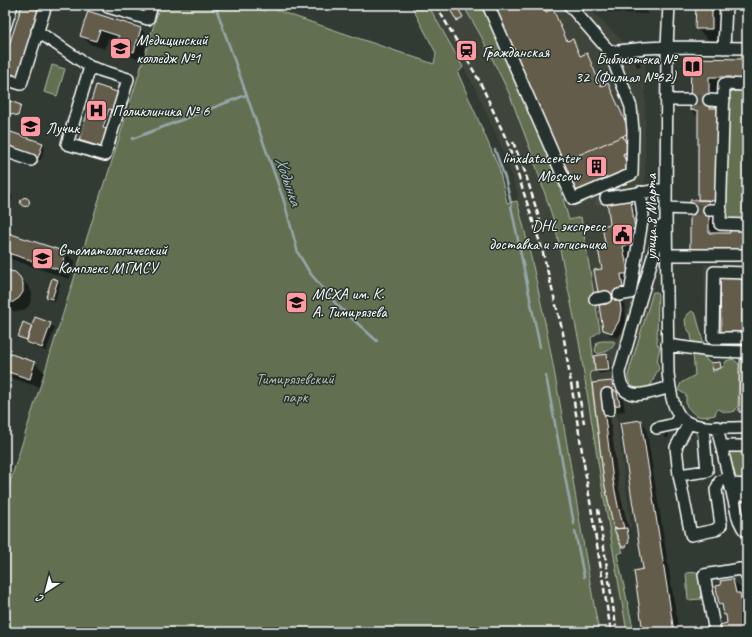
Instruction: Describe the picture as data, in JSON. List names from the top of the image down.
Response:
{
  "streets": {
    "street": ["улица 8 Марта"]
  },
  "water": ["Ходынка"],
  "parks": ["Тимирязевский парк"],
  "places": {
    "school or university": [
      "Медицинский колледж №1",
      "Лучик",
      "Стоматологический Комплекс МГМСУ",
      "МСХА им. К. А. Тимирязева"
    ],
    "station": ["Гражданская"],
    "library": ["Библиотека № 32 (Филиал №62)"],
    "hospital": ["Поликлиника № 6"],
    "building": ["linxdatacenter Moscow"],
    "public building": ["DHL экспресс доставка и логистика"]
  },
  "north": "bottom left"
}
